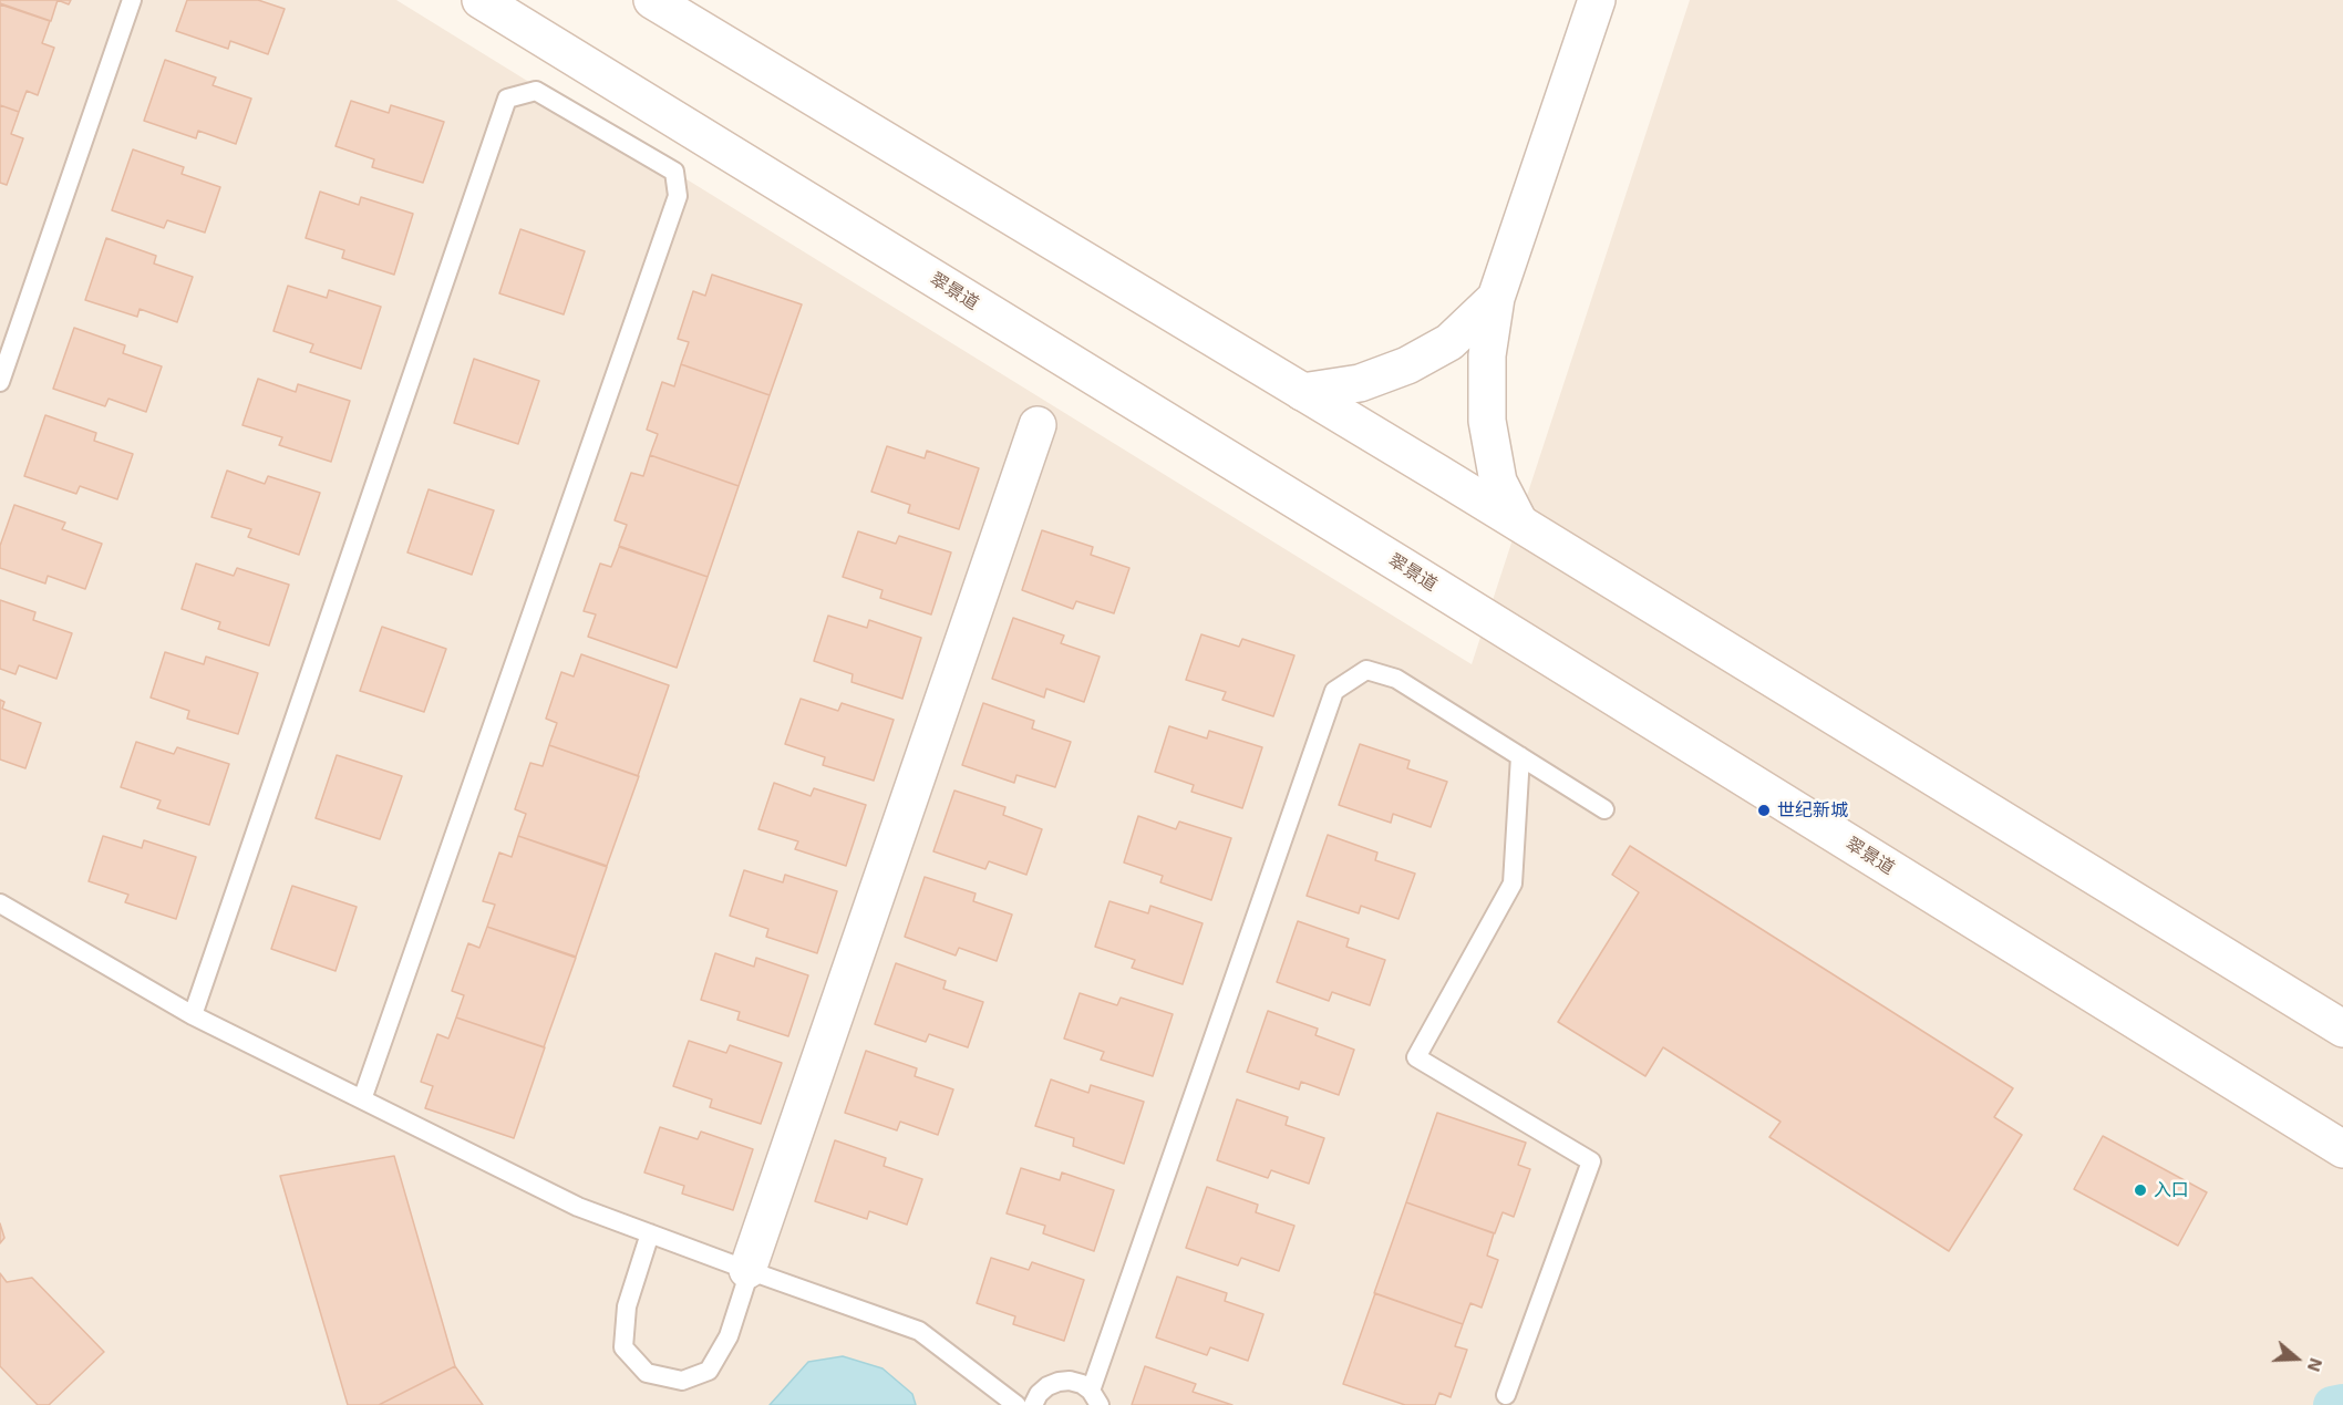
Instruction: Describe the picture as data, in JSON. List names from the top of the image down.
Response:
{
  "streets": {
    "main road": ["翠景道"]
  },
  "places": ["世纪新城", "入口"],
  "north": "right"
}
